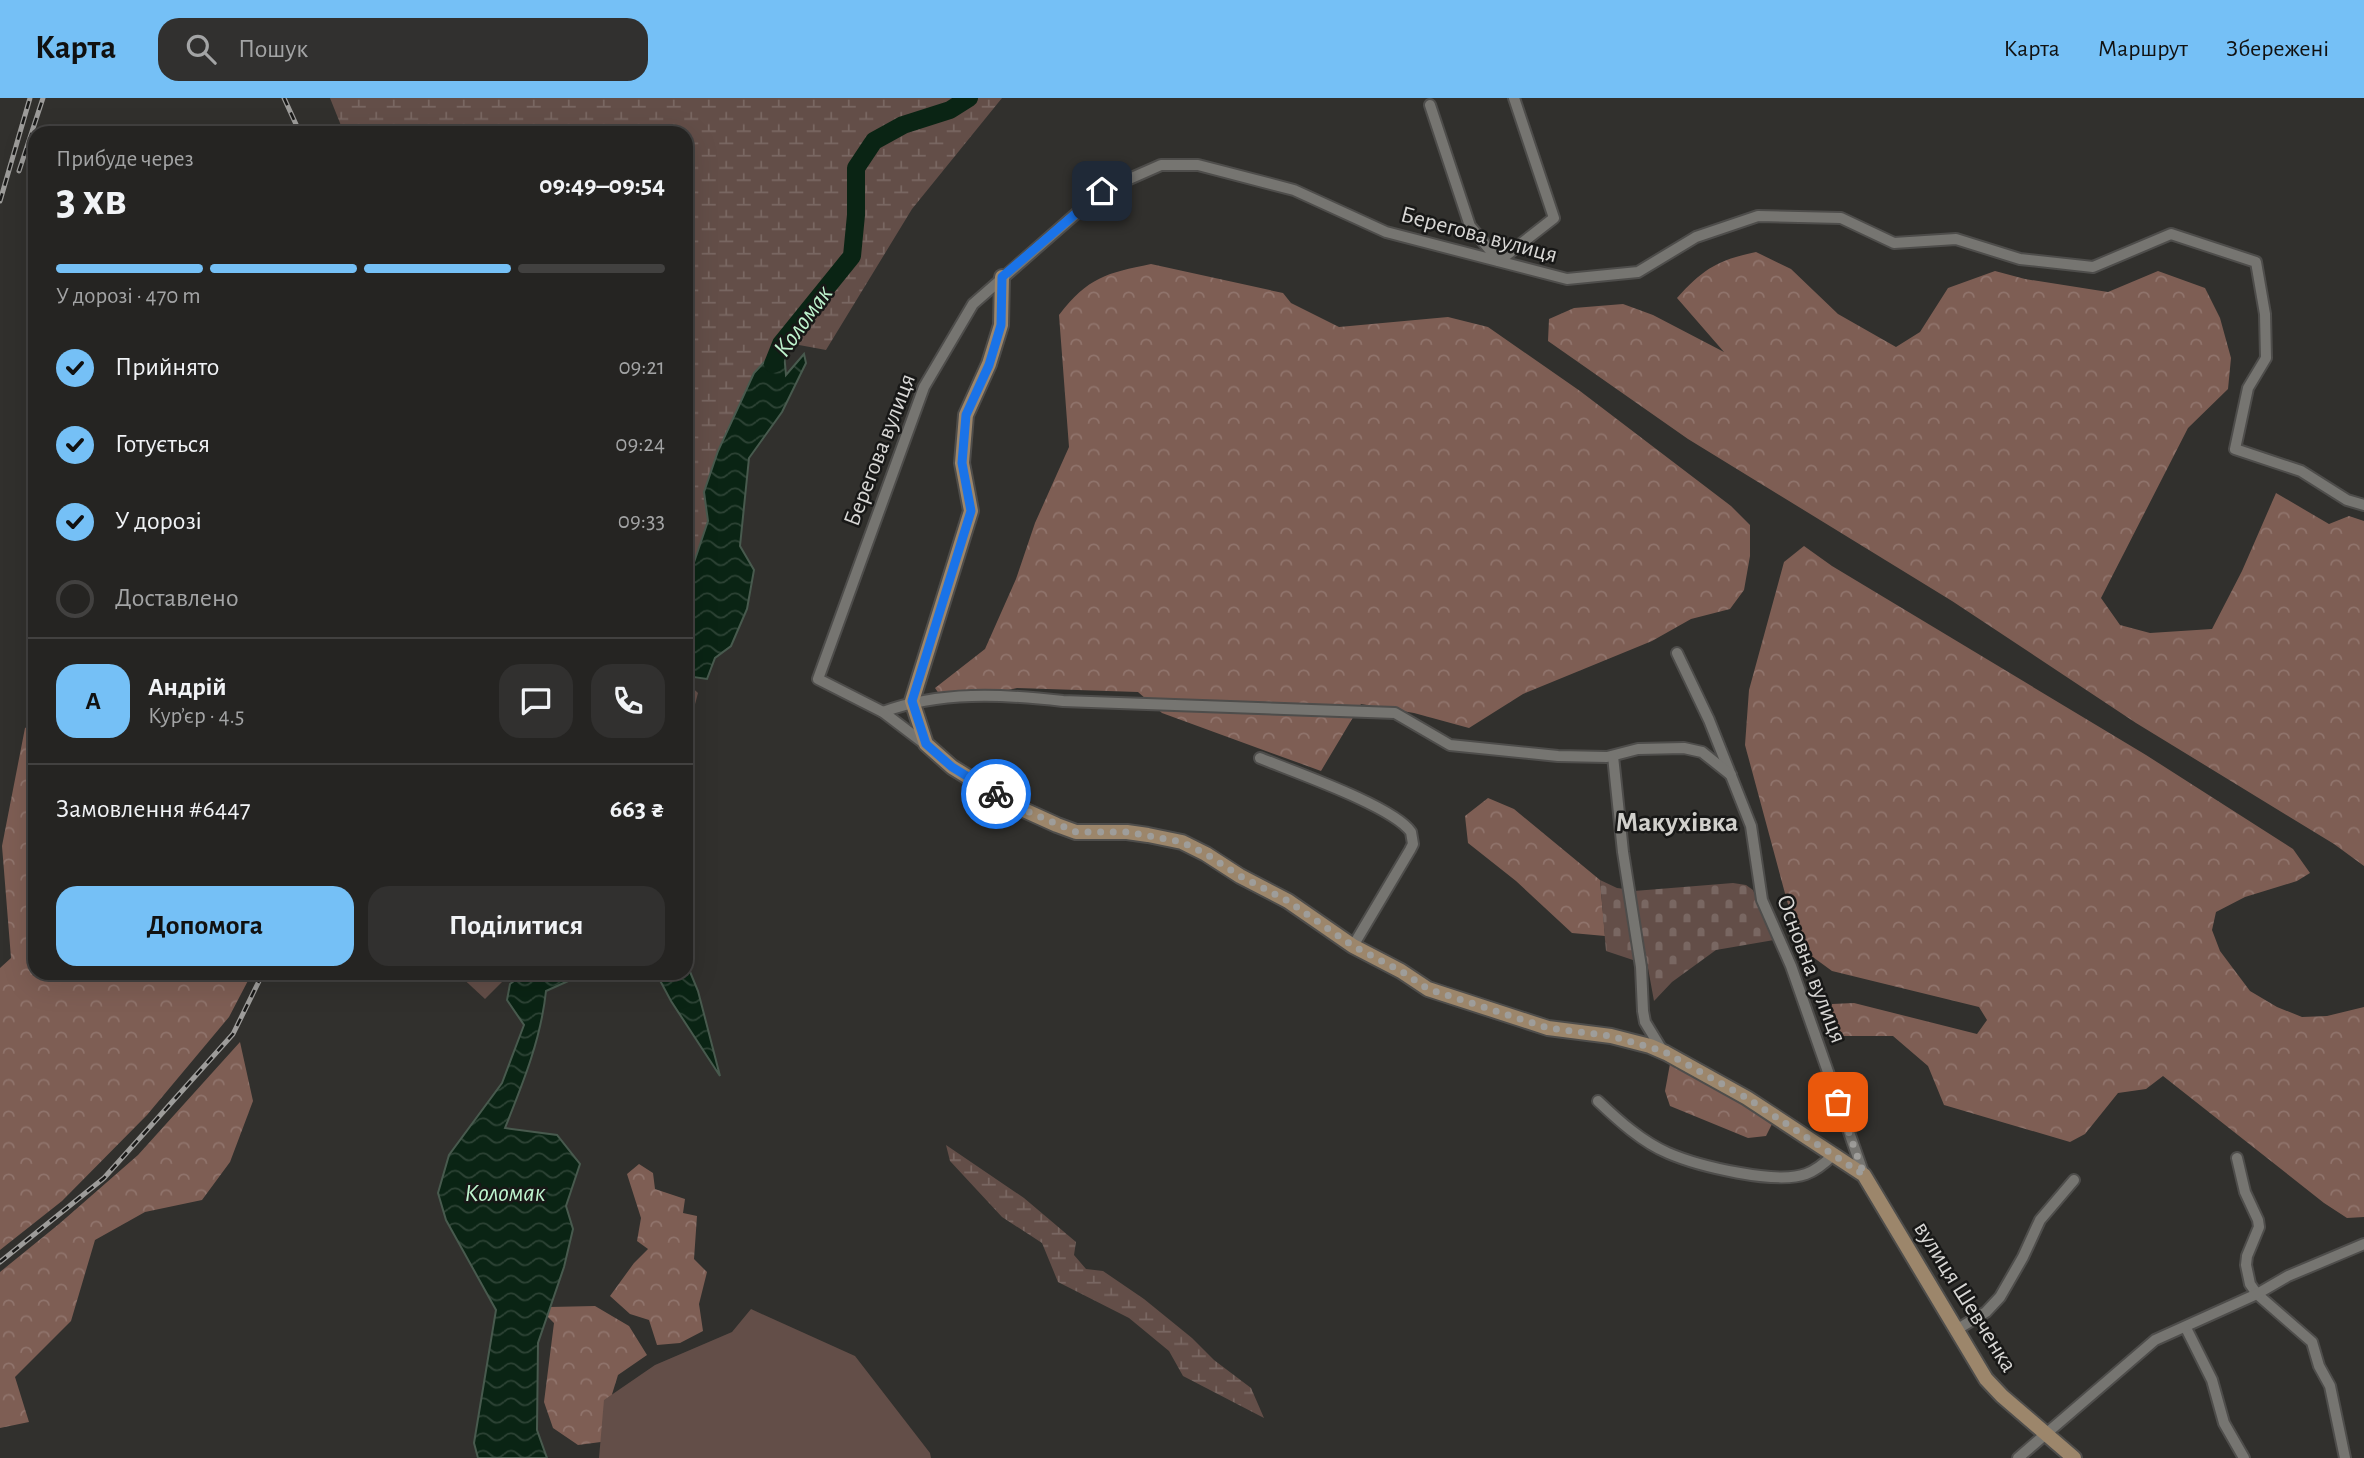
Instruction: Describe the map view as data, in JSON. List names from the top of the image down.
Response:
{
  "streets": {
    "street": ["Берегова вулиця", "Основна вулиця", "вулиця Шевченка"]
  },
  "crossings": [
    ["Основна вулиця", "вулиця Шевченка"]
  ],
  "districts": ["Макухівка"],
  "water": ["Коломак"],
  "page": {
    "header": "Карта",
    "search": "Пошук",
    "nav": ["Карта", "Маршрут", "Збережені"],
    "heading": ["3 хв", "Прибуде через", "09:49–09:54"],
    "panel": [
      "Андрій",
      "Кур’єр · 4.5",
      "Замовлення #6447",
      "663 ₴"
    ],
    "bar": "У дорозі · 470 m",
    "list": [
      ["Прийнято", "09:21"],
      ["Готується", "09:24"],
      ["У дорозі", "09:33"],
      "Доставлено"
    ],
    "round": "А",
    "buttons": ["Допомога", "Поділитися"]
  }
}
